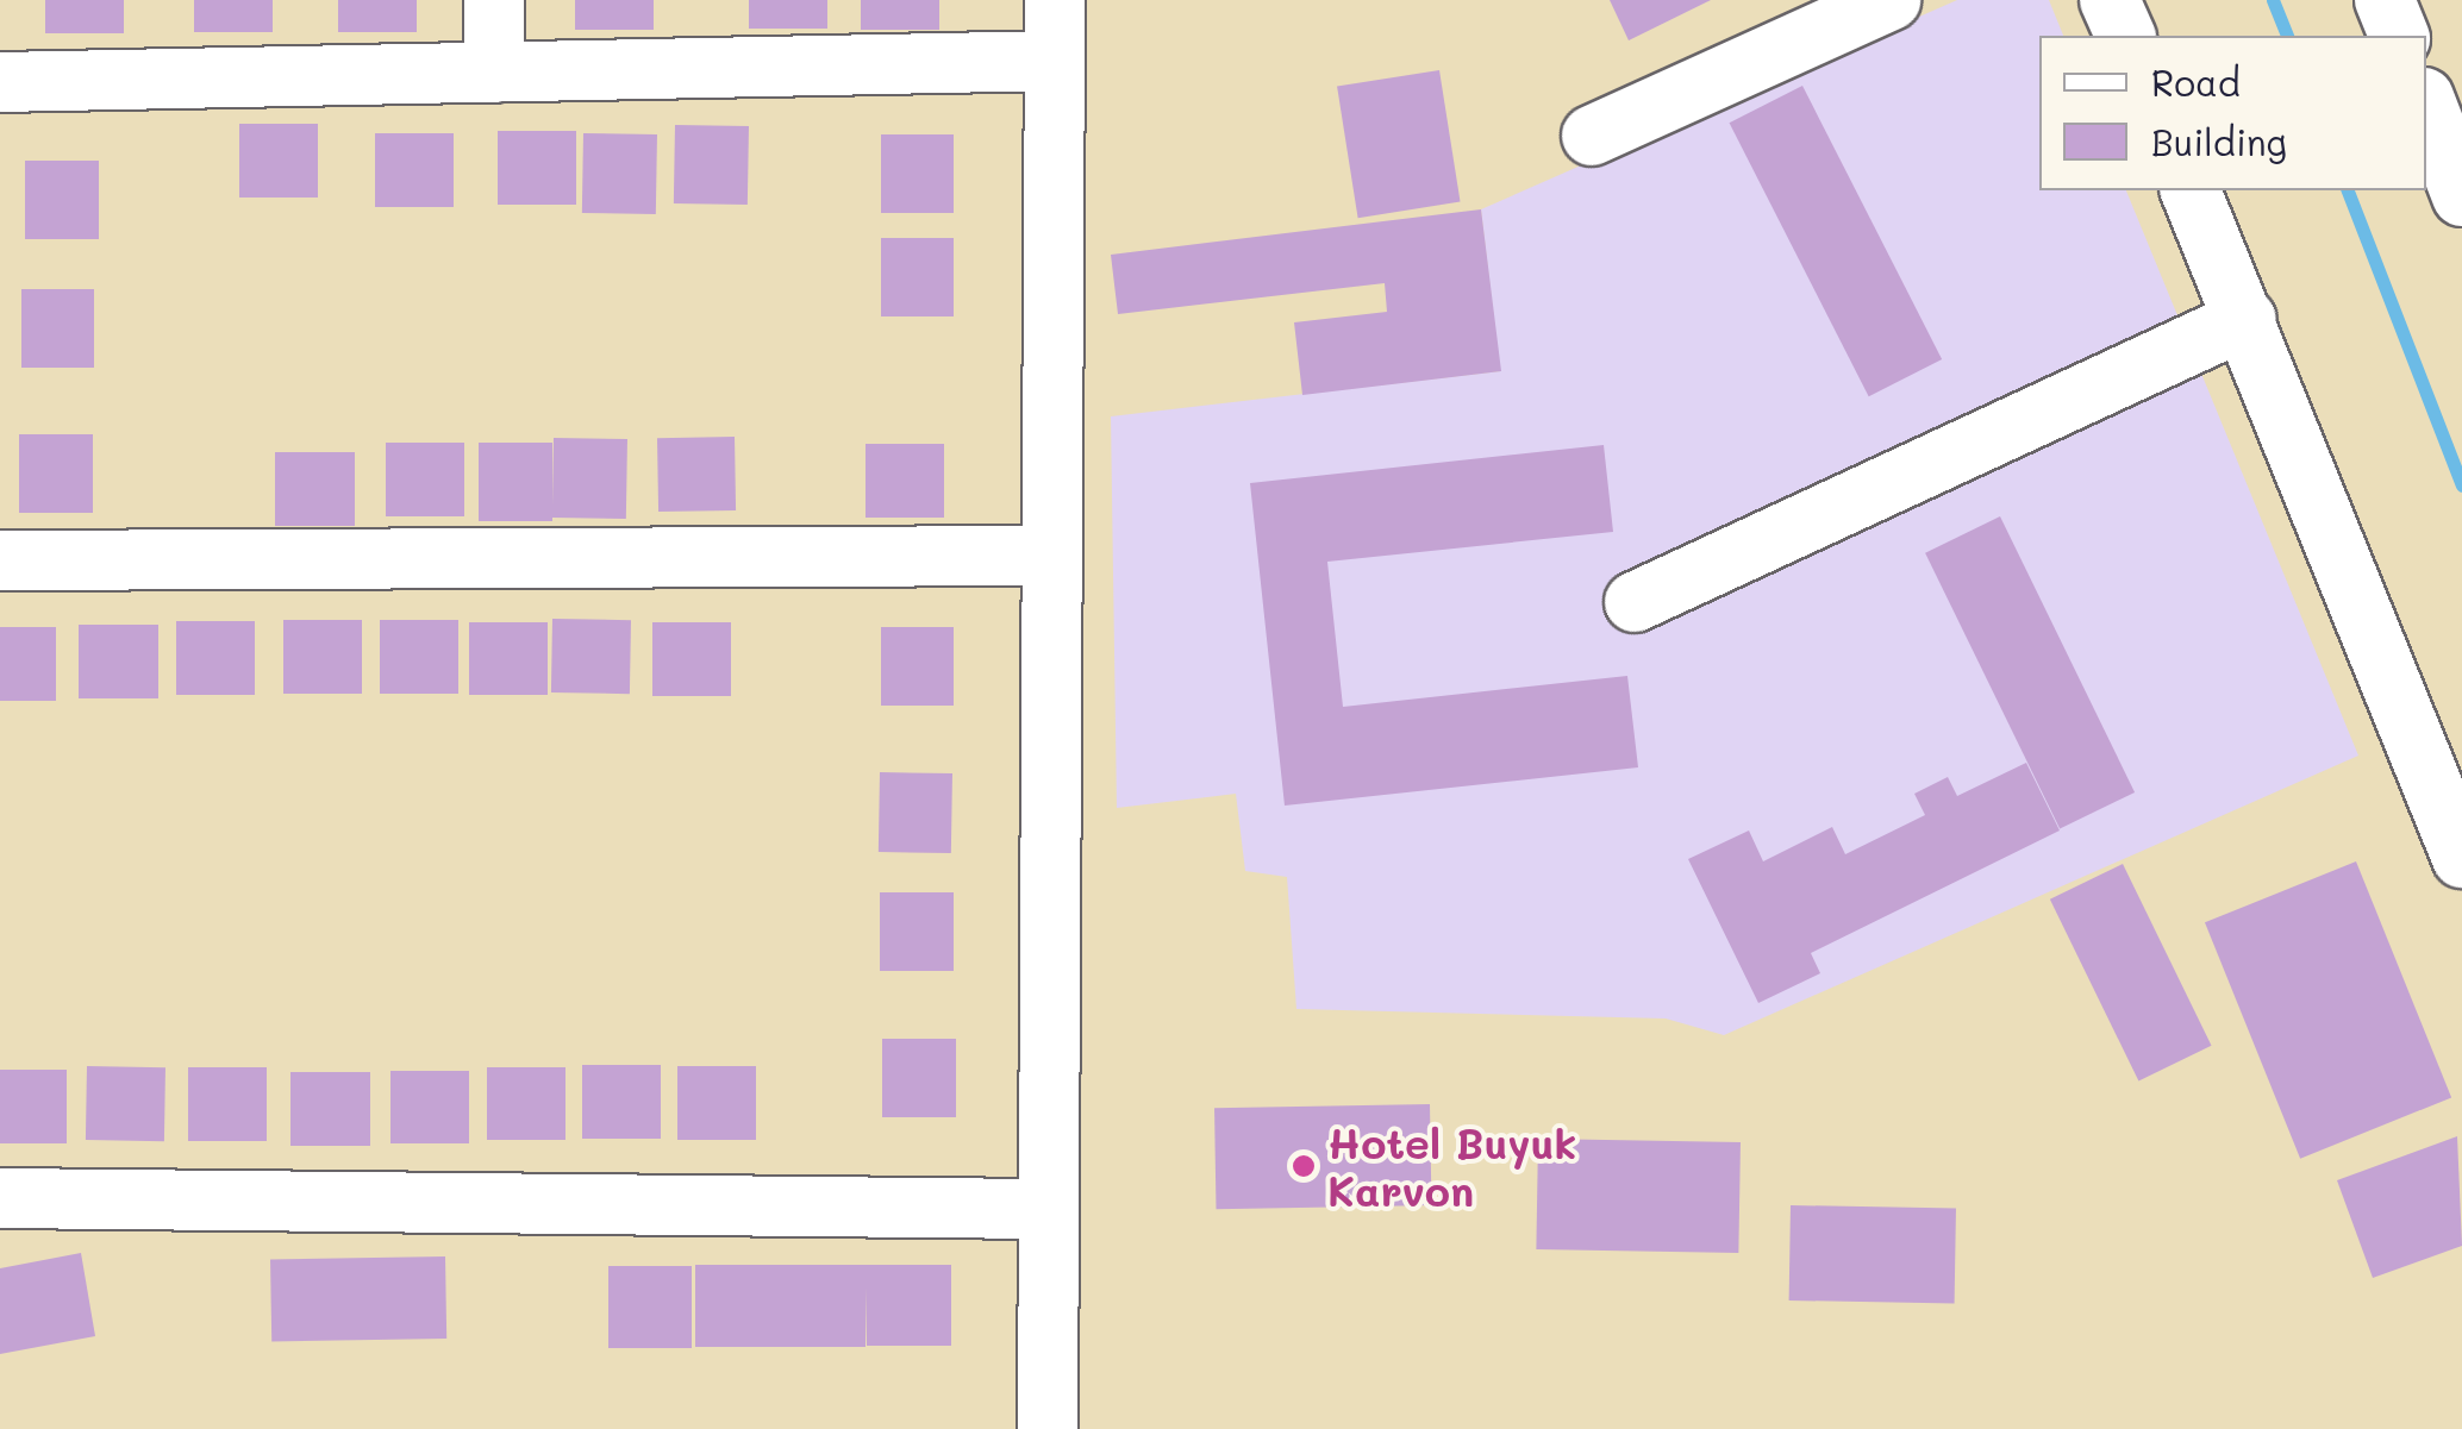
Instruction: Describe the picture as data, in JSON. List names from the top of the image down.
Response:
{
  "places": ["Hotel Buyuk Karvon"],
  "legend": ["Road", "Building"]
}
